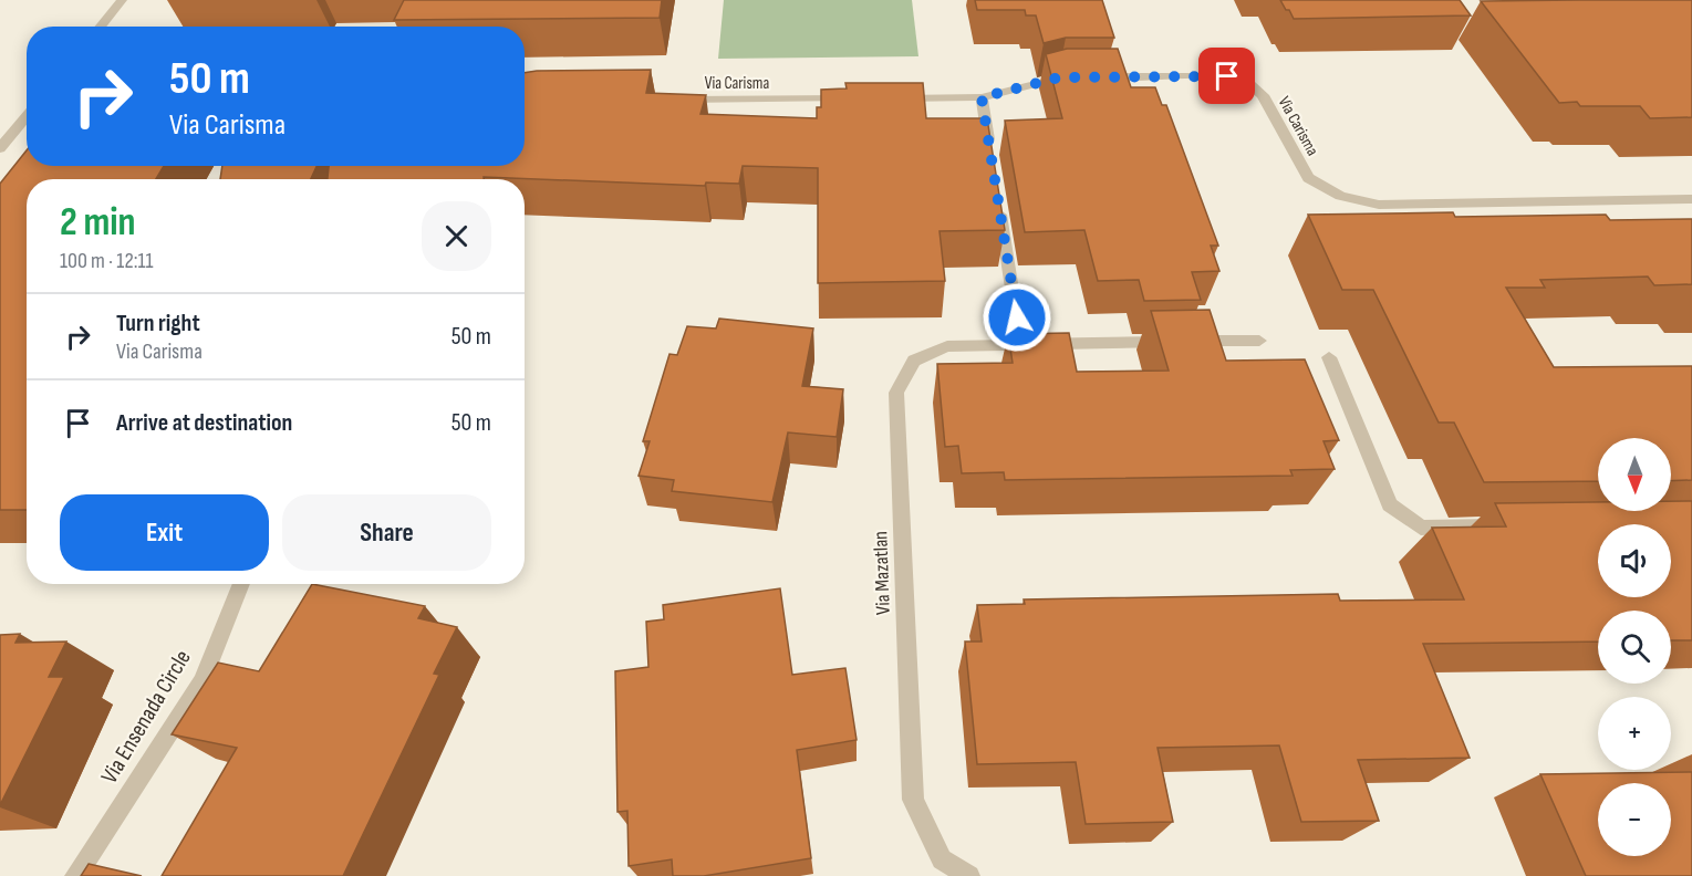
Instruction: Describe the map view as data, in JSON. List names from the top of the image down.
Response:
{
  "streets": {
    "street": ["Via Carisma", "Via Mazatlan", "Via Ensenada Circle"]
  },
  "north": "bottom",
  "page": {
    "turn": ["50 m", "Via Carisma"],
    "heading": ["2 min", "100 m · 12:11"],
    "list": [
      {
        "name": "Turn right",
        "note": "Via Carisma",
        "value": "50 m"
      },
      {
        "name": "Arrive at destination",
        "value": "50 m"
      }
    ],
    "map_buttons": ["+", "−"],
    "buttons": ["Exit", "Share"]
  }
}
